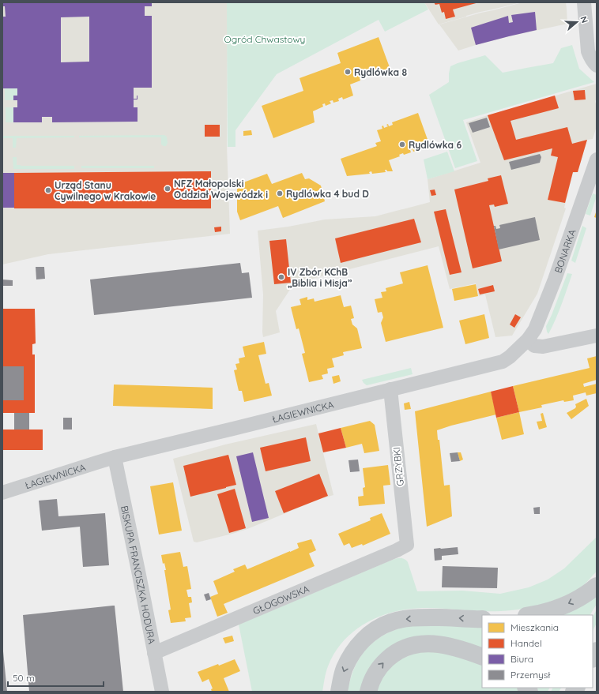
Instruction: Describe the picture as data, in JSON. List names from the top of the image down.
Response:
{
  "streets": {
    "street": [
      "BONARKA",
      "ŁAGIEWNICKA",
      "GRZYBKI",
      "BISKUPA FRANCISZKA HODURA",
      "GŁOGOWSKA"
    ]
  },
  "crossings": [
    ["BONARKA", "ŁAGIEWNICKA"],
    ["ŁAGIEWNICKA", "GRZYBKI"],
    ["ŁAGIEWNICKA", "BISKUPA FRANCISZKA HODURA"],
    ["GRZYBKI", "GŁOGOWSKA"],
    ["BISKUPA FRANCISZKA HODURA", "GŁOGOWSKA"]
  ],
  "parks": ["Ogród Chwastowy"],
  "places": [
    "Rydlówka 8",
    "Rydlówka 6",
    "NFZ Małopolski Oddział Wojewódzk i",
    "Urząd Stanu Cywilnego w Krakowie",
    "Rydlówka 4 bud D",
    "IV Zbór KChB „Biblia i Misja”"
  ],
  "legend": [
    "Mieszkania",
    "Handel",
    "Biura",
    "Przemysł"
  ],
  "scale_bar": "50 m",
  "north": "right"
}
